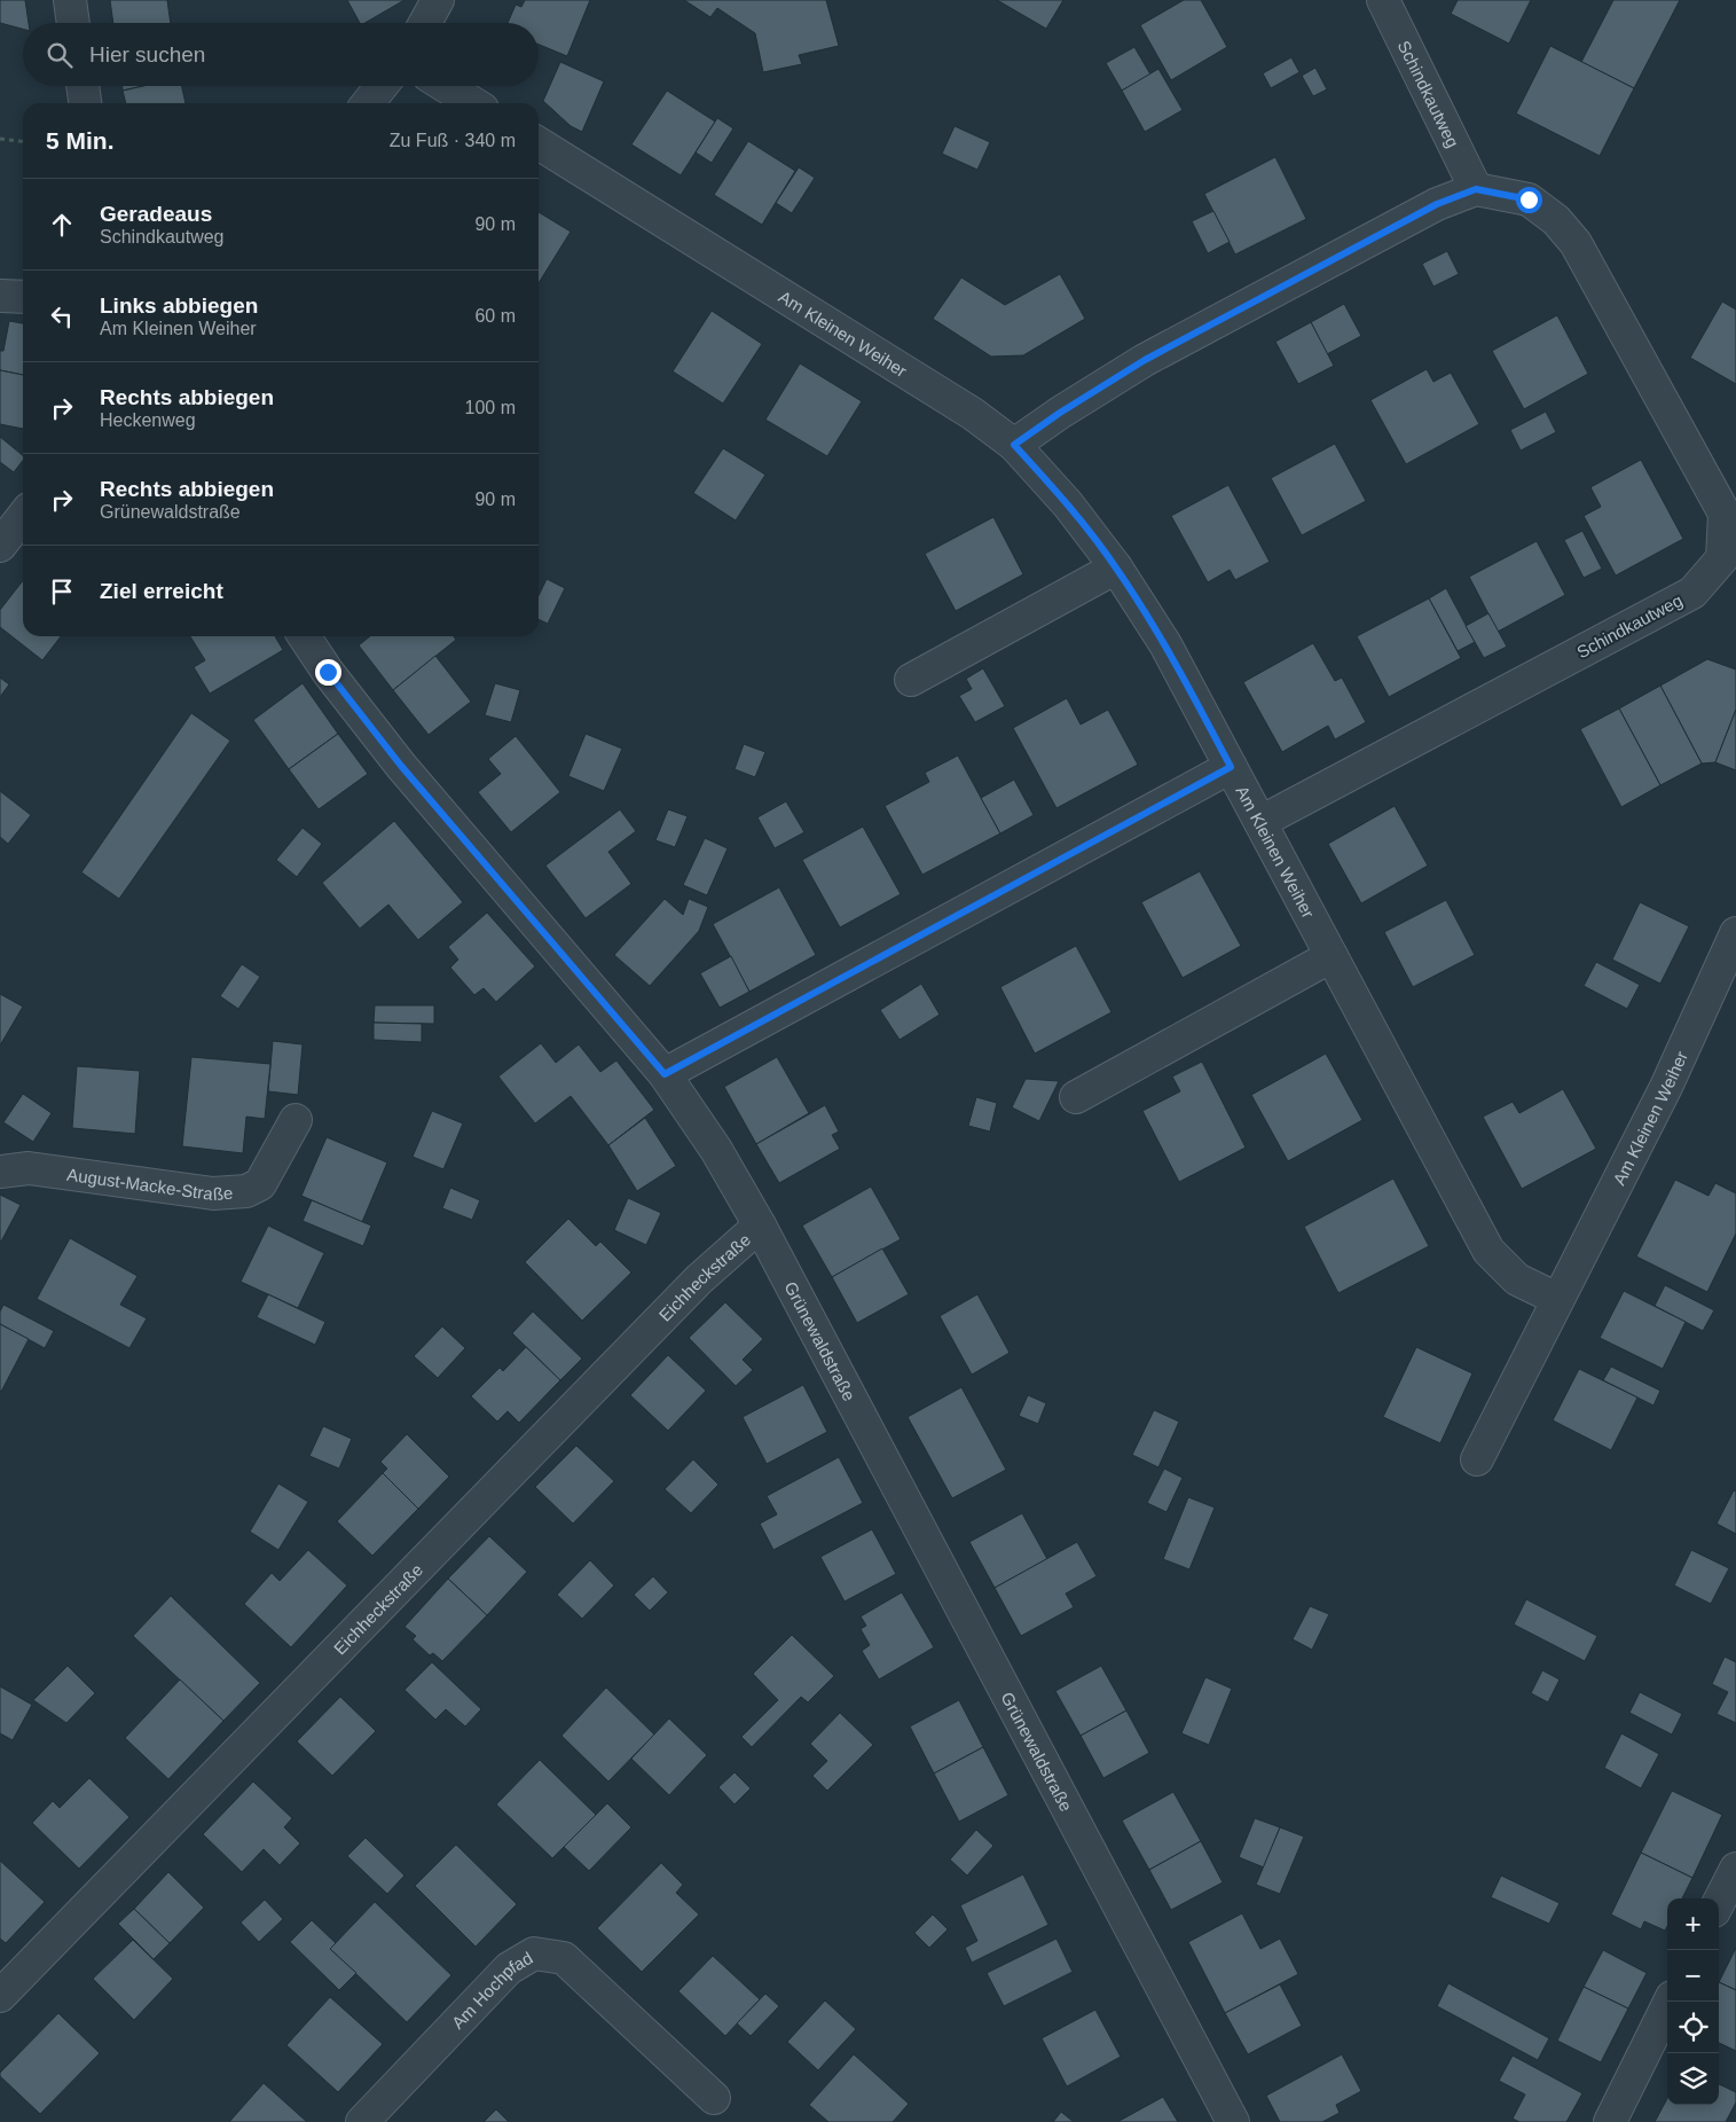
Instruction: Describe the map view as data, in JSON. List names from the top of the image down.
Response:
{
  "streets": {
    "street": [
      "Schindkautweg",
      "Am Kleinen Weiher",
      "August-Macke-Straße",
      "Eichheckstraße",
      "Grünewaldstraße",
      "Am Hochpfad"
    ]
  },
  "crossings": [
    ["Schindkautweg", "Am Kleinen Weiher"],
    ["Eichheckstraße", "Grünewaldstraße"]
  ],
  "page": {
    "search": "Hier suchen",
    "heading": ["5 Min.", "Zu Fuß · 340 m"],
    "list": [
      ["Geradeaus", "Schindkautweg", "90 m"],
      ["Links abbiegen", "Am Kleinen Weiher", "60 m"],
      ["Rechts abbiegen", "Heckenweg", "100 m"],
      ["Rechts abbiegen", "Grünewaldstraße", "90 m"],
      "Ziel erreicht"
    ],
    "map_buttons": ["+", "−"]
  }
}
